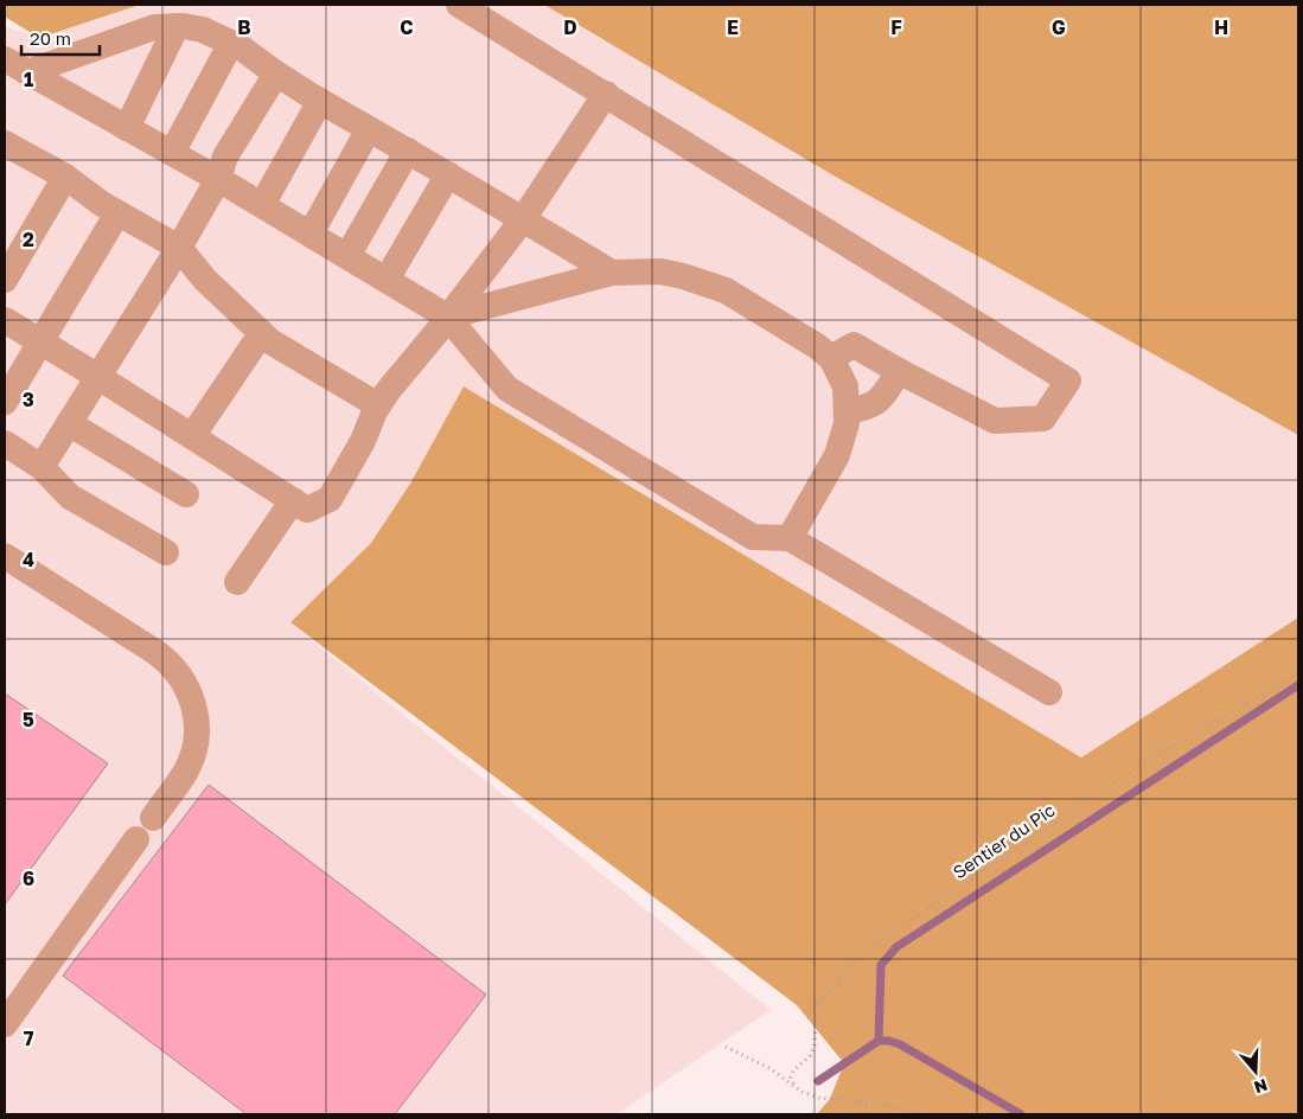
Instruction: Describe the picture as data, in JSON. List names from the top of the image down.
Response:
{
  "streets": {
    "path": ["Sentier du Pic"]
  },
  "scale_bar": "20 m",
  "north": "bottom",
  "grid": {
    "columns": [
      "B",
      "C",
      "D",
      "E",
      "F",
      "G",
      "H"
    ],
    "rows": [
      "1",
      "2",
      "3",
      "4",
      "5",
      "6",
      "7"
    ]
  }
}
